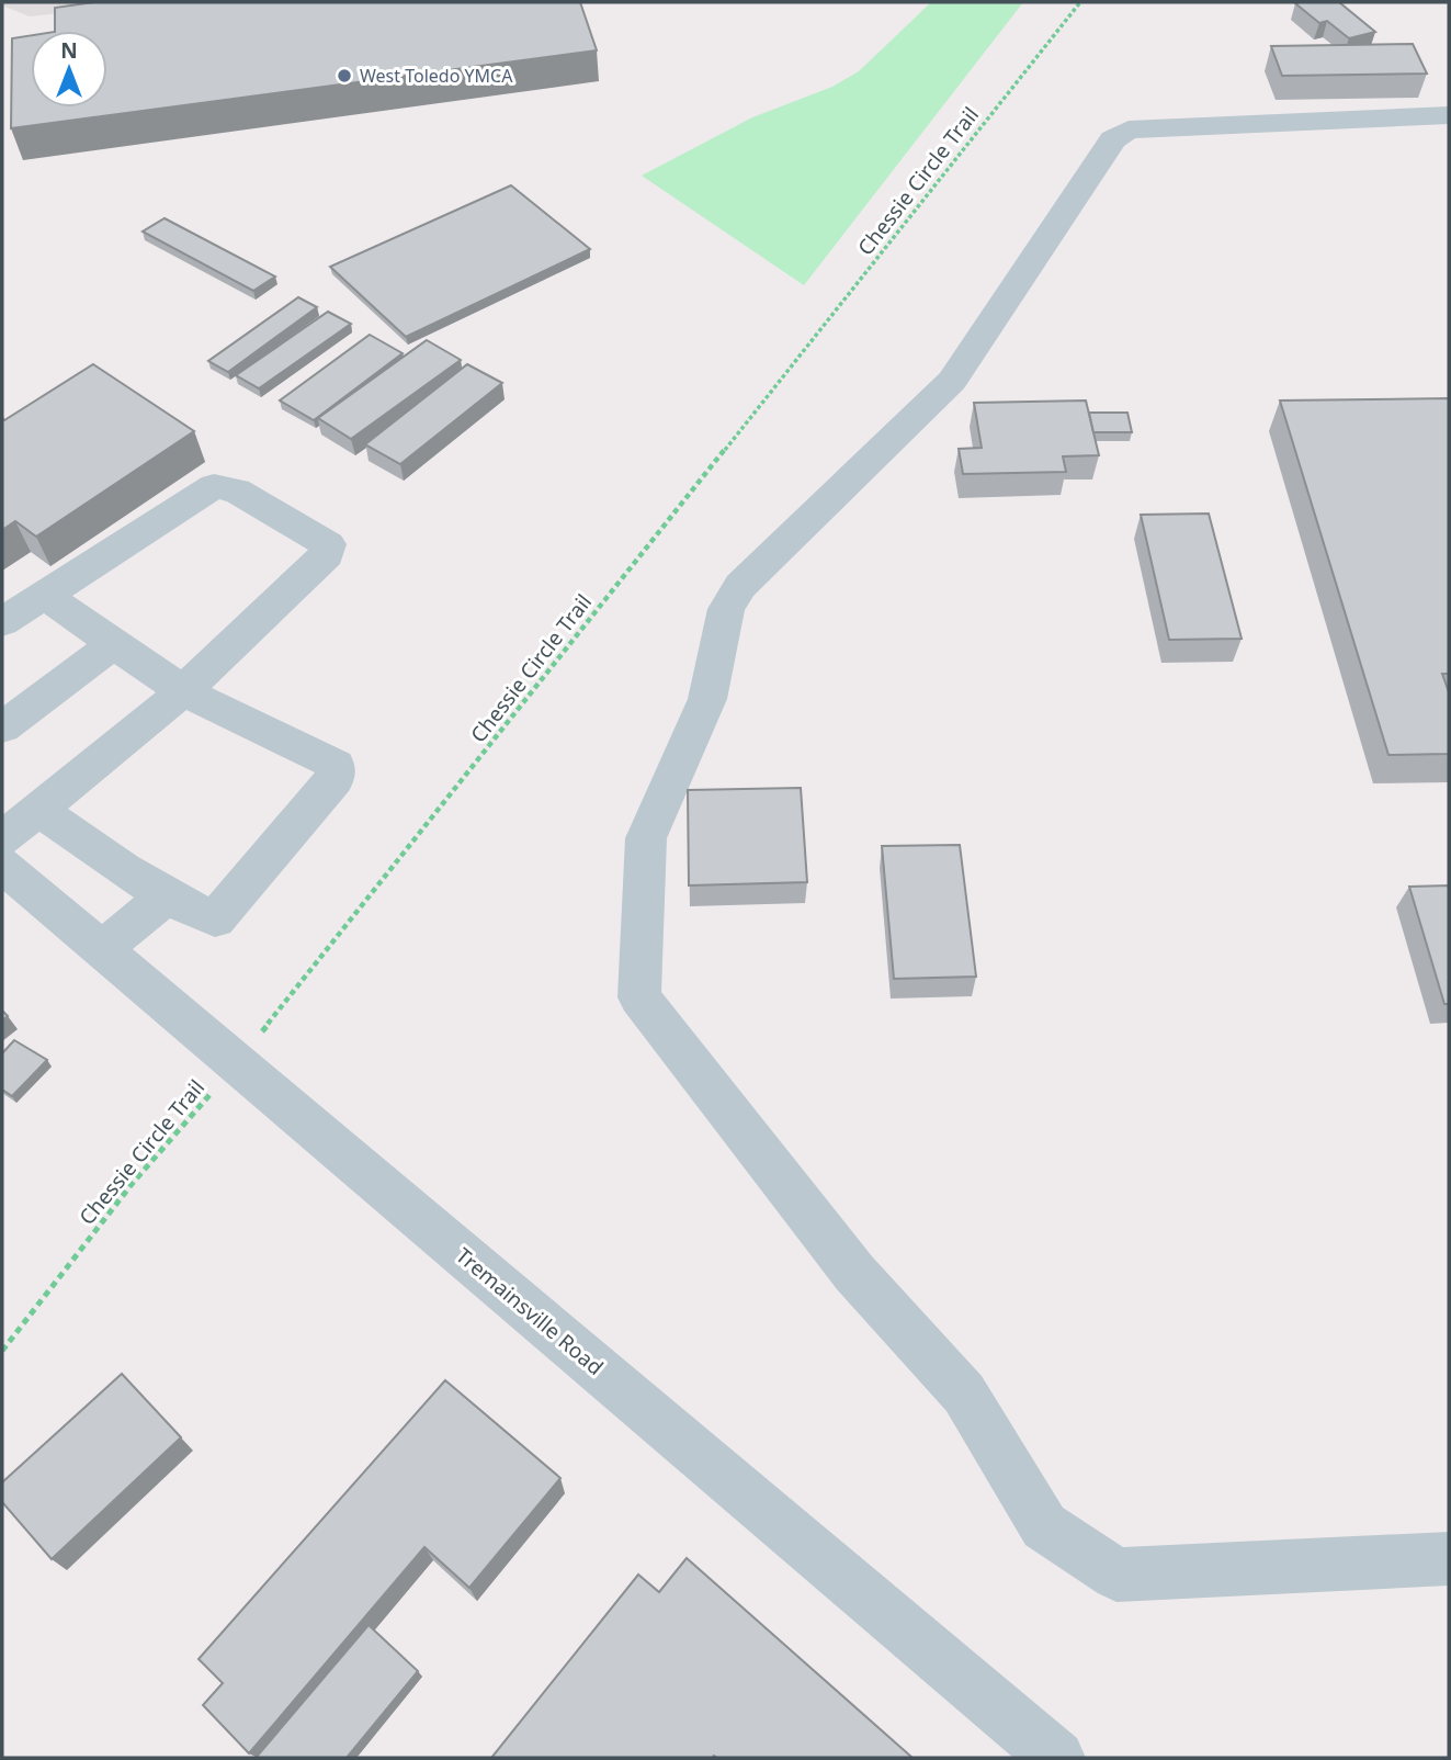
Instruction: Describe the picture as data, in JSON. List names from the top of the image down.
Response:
{
  "streets": {
    "street": ["Tremainsville Road"],
    "path": ["Chessie Circle Trail"]
  },
  "crossings": [
    ["Chessie Circle Trail", "Tremainsville Road"]
  ],
  "places": ["West Toledo YMCA"],
  "north": "top"
}
